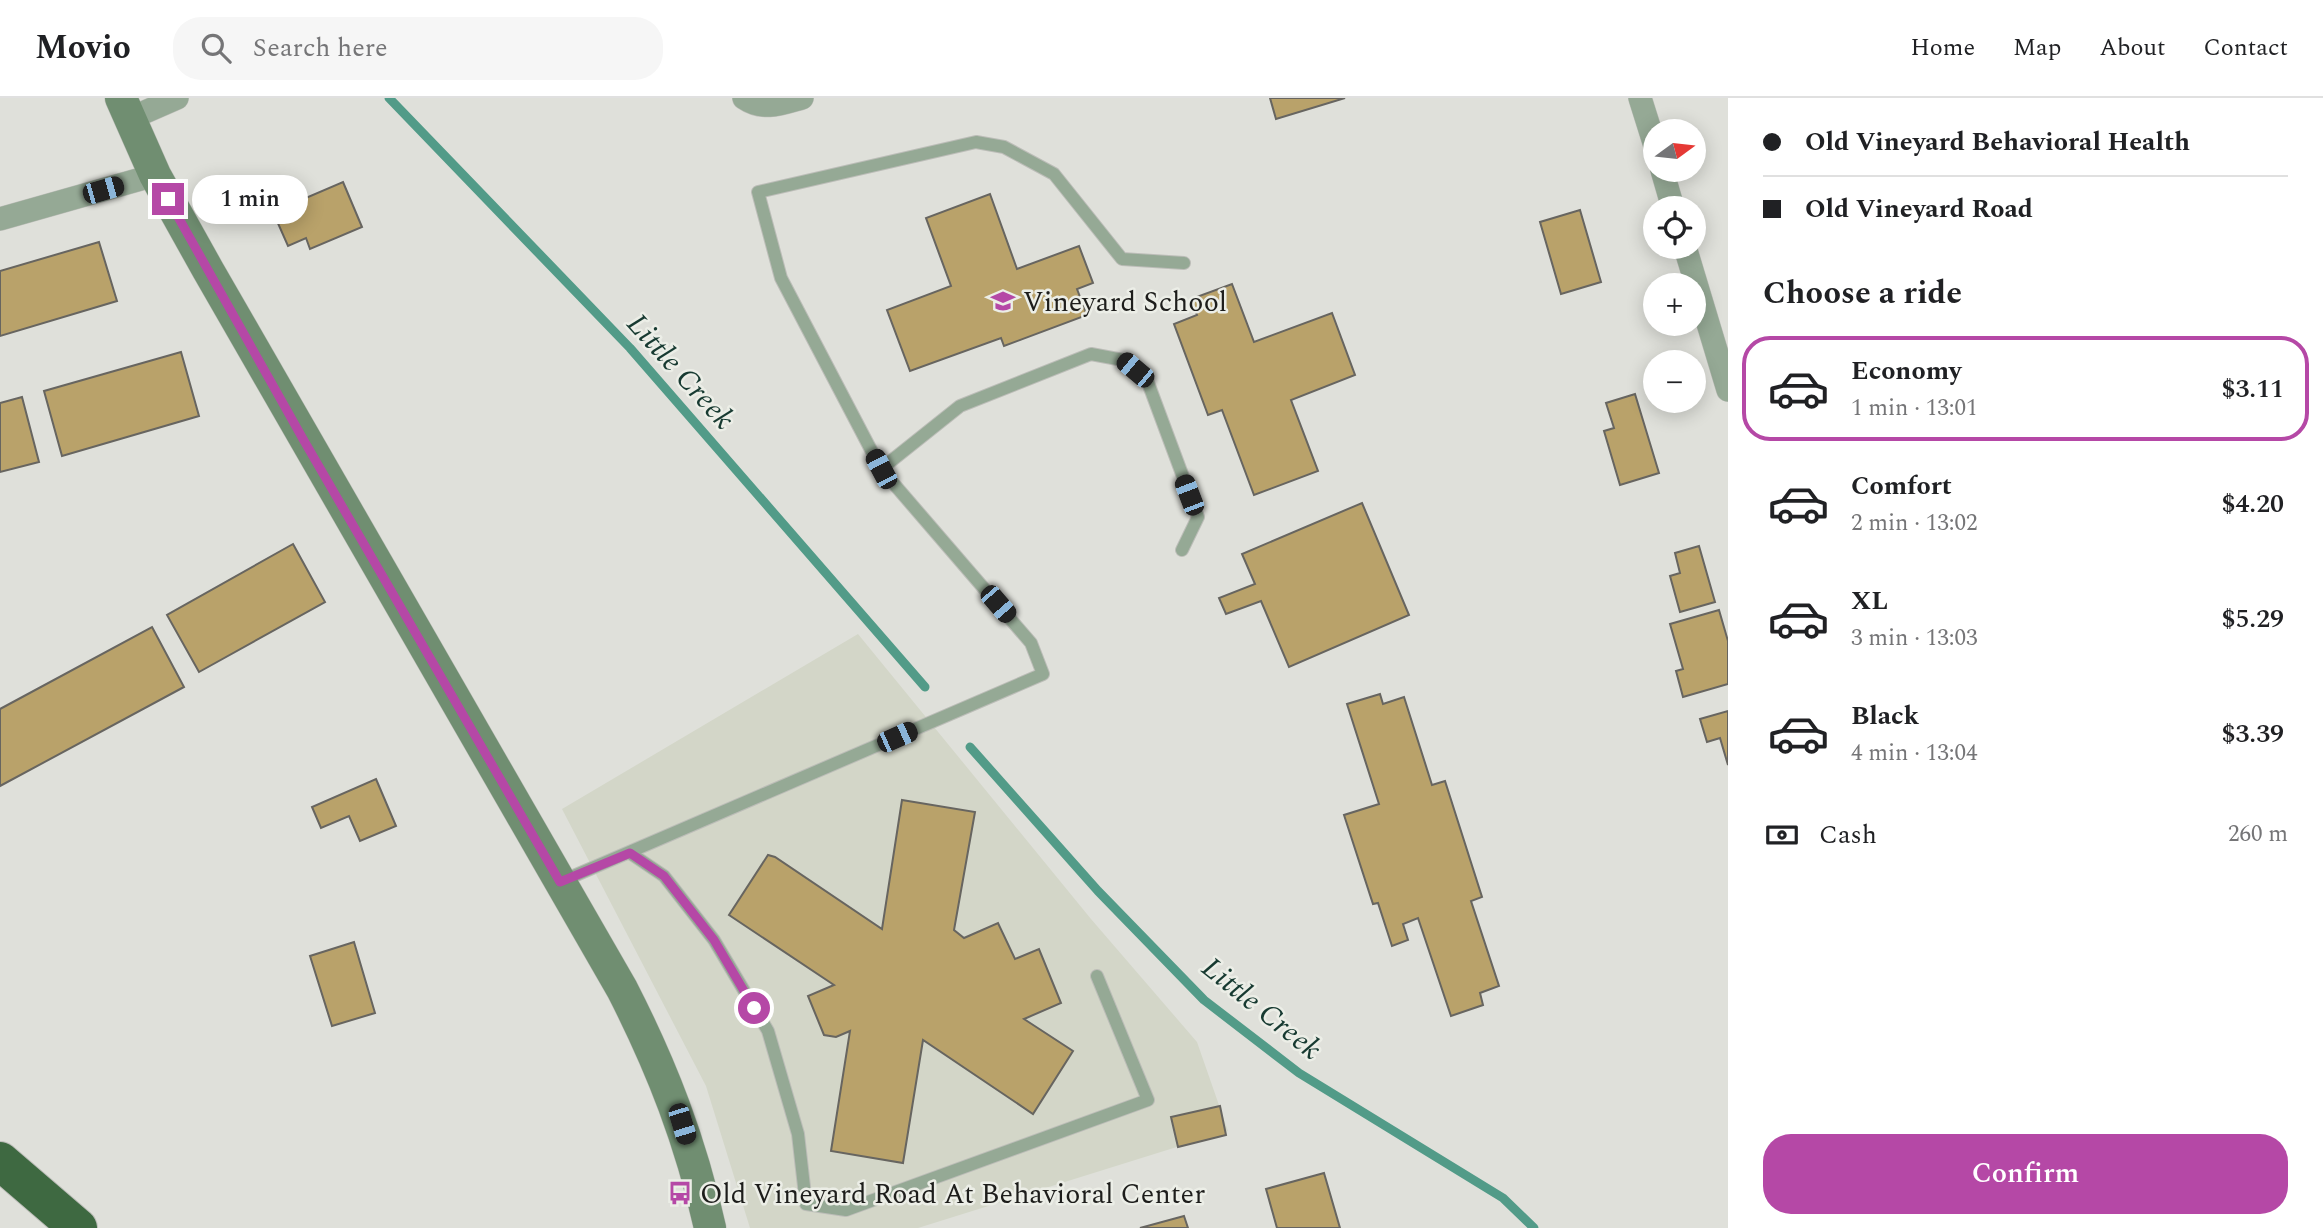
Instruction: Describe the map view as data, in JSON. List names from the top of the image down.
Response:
{
  "water": ["Little Creek"],
  "places": {
    "school or university": ["Vineyard School"],
    "bus stop": ["Old Vineyard Road At Behavioral Center"]
  },
  "north": "right",
  "page": {
    "header": "Movio",
    "search": "Search here",
    "nav": [
      "Home",
      "Map",
      "About",
      "Contact"
    ],
    "banner": ["Old Vineyard Behavioral Health", "Old Vineyard Road"],
    "map_buttons": ["+", "−"],
    "bubble": "1 min",
    "heading": "Choose a ride",
    "list": [
      {
        "name": "Economy",
        "note": "1 min · 13:01",
        "value": "$3.11"
      },
      {
        "name": "Comfort",
        "note": "2 min · 13:02",
        "value": "$4.20"
      },
      {
        "name": "XL",
        "note": "3 min · 13:03",
        "value": "$5.29"
      },
      {
        "name": "Black",
        "note": "4 min · 13:04",
        "value": "$3.39"
      }
    ],
    "pay": ["Cash", "260 m"],
    "buttons": "Confirm"
  }
}
